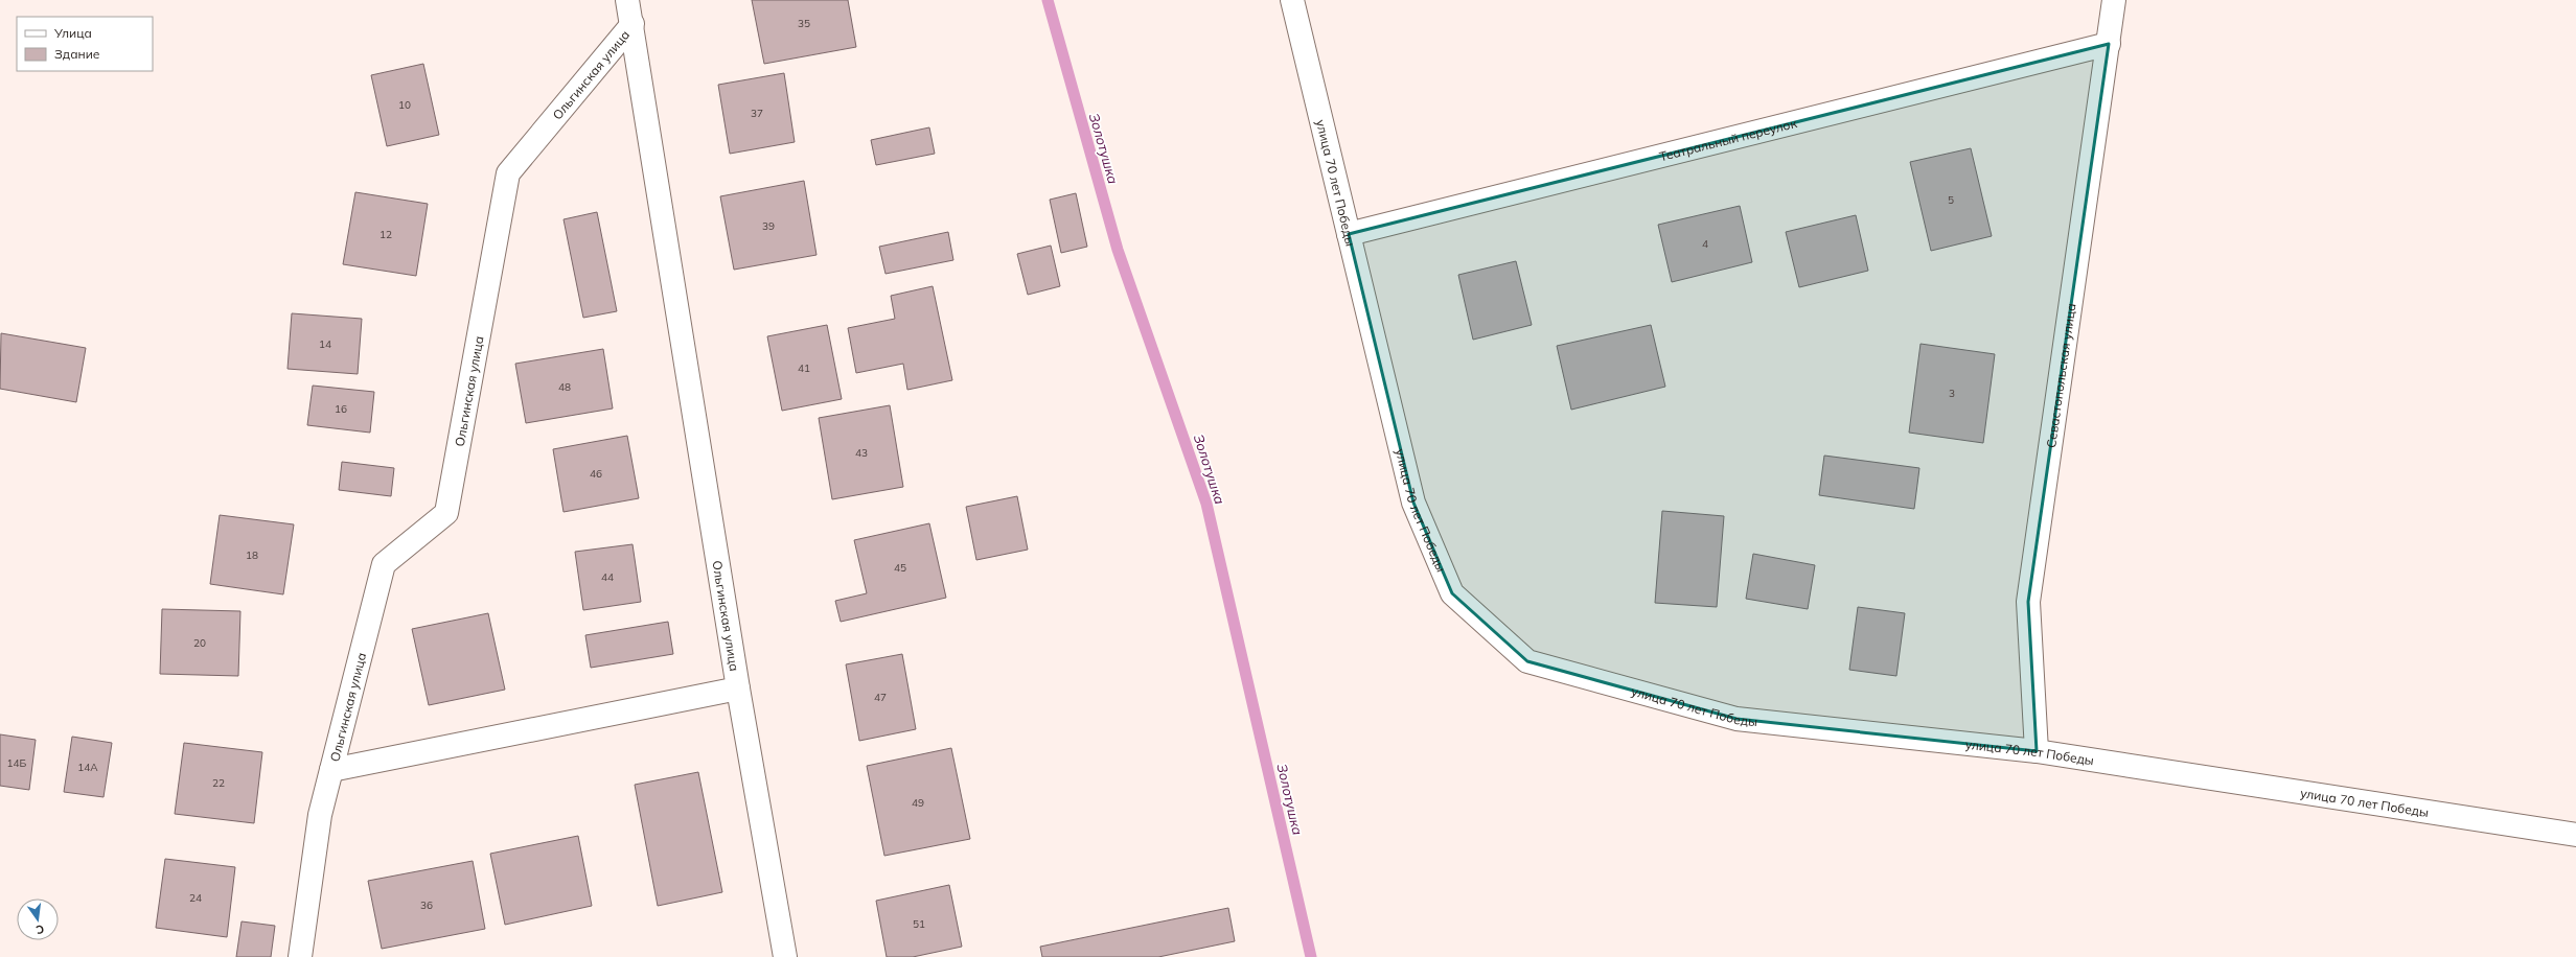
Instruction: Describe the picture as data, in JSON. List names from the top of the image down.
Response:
{
  "streets": {
    "street": [
      "Ольгинская улица",
      "Театральный переулок",
      "улица 70 лет Победы",
      "Севастопольская улица"
    ]
  },
  "crossings": [
    ["Театральный переулок", "улица 70 лет Победы"],
    ["Театральный переулок", "Севастопольская улица"],
    ["улица 70 лет Победы", "Севастопольская улица"]
  ],
  "water": ["Золотушка"],
  "house_numbers": [
    "35",
    "10",
    "37",
    "5",
    "39",
    "12",
    "4",
    "14",
    "41",
    "48",
    "3",
    "16",
    "43",
    "46",
    "18",
    "45",
    "44",
    "20",
    "47",
    "14Б",
    "14А",
    "22",
    "49",
    "24",
    "36",
    "51"
  ],
  "legend": ["Улица", "Здание"],
  "north": "bottom"
}
